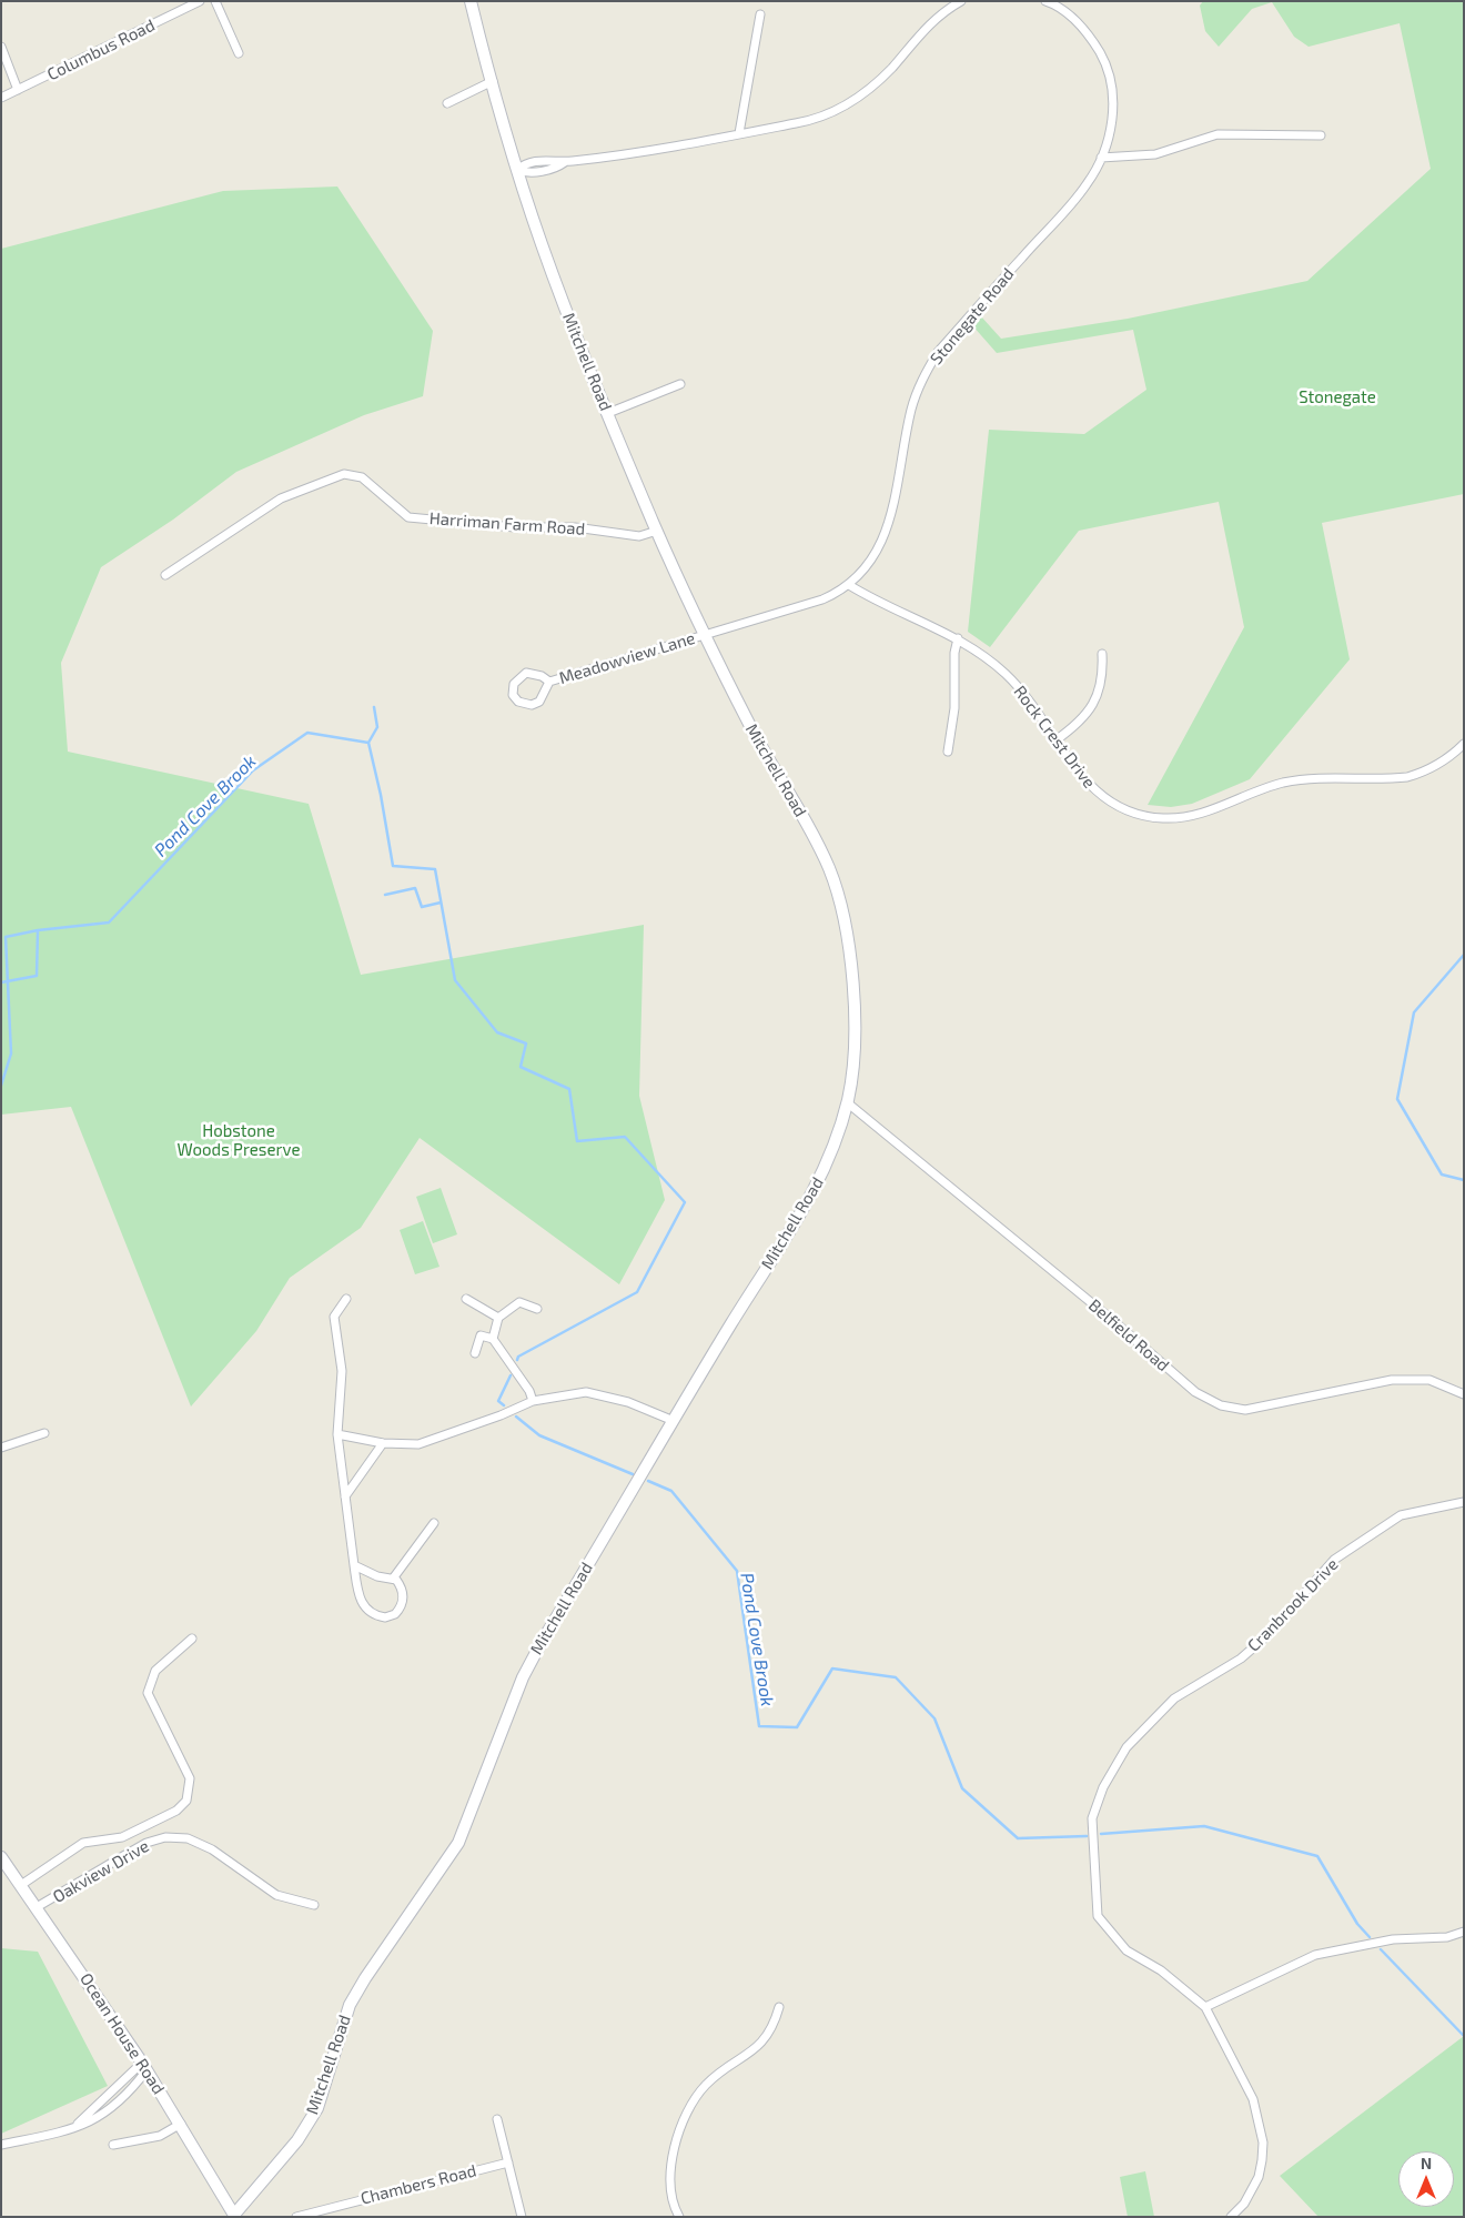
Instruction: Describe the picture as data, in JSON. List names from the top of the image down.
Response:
{
  "streets": {
    "street": [
      "Columbus Road",
      "Stonegate Road",
      "Mitchell Road",
      "Harriman Farm Road",
      "Meadowview Lane",
      "Rock Crest Drive",
      "Belfield Road",
      "Cranbrook Drive",
      "Oakview Drive",
      "Ocean House Road",
      "Chambers Road"
    ]
  },
  "crossings": [
    ["Stonegate Road", "Mitchell Road"],
    ["Stonegate Road", "Meadowview Lane"],
    ["Stonegate Road", "Rock Crest Drive"],
    ["Mitchell Road", "Harriman Farm Road"],
    ["Mitchell Road", "Meadowview Lane"],
    ["Mitchell Road", "Belfield Road"],
    ["Mitchell Road", "Ocean House Road"],
    ["Oakview Drive", "Ocean House Road"]
  ],
  "water": ["Pond Cove Brook"],
  "parks": ["Stonegate", "Hobstone Woods Preserve"],
  "north": "top"
}
